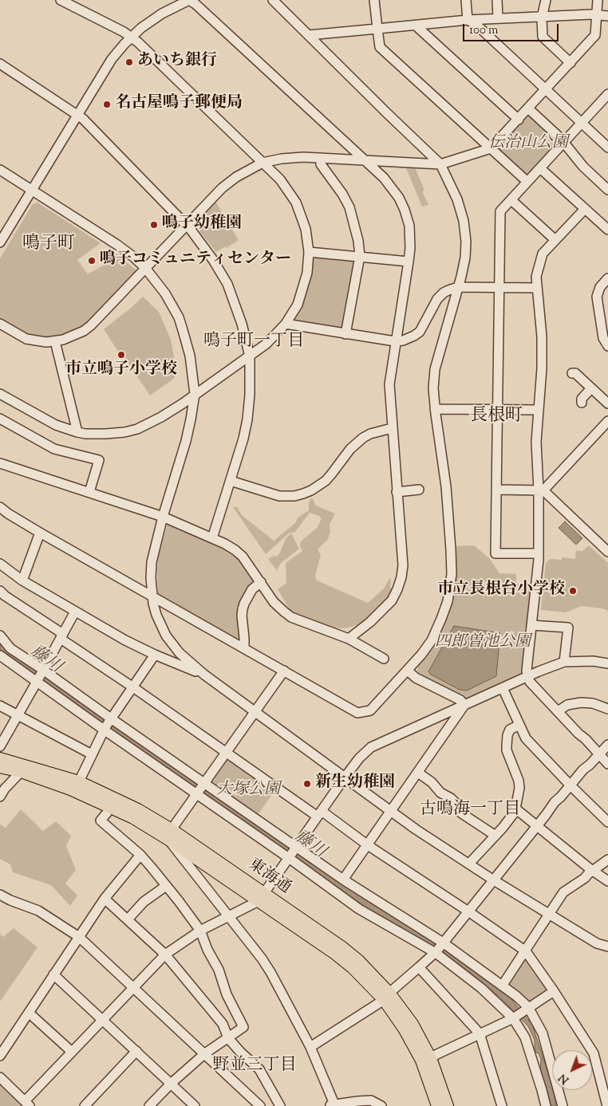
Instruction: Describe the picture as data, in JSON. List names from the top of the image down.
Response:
{
  "streets": {
    "main road": ["東海通"]
  },
  "districts": [
    "鳴子町",
    "鳴子町一丁目",
    "長根町",
    "古鳴海一丁目",
    "野並三丁目"
  ],
  "water": ["藤川"],
  "parks": ["伝治山公園", "四郎曽池公園", "大塚公園"],
  "places": [
    "あいち銀行",
    "名古屋鳴子郵便局",
    "鳴子幼稚園",
    "鳴子コミュニティセンター",
    "市立鳴子小学校",
    "市立長根台小学校",
    "新生幼稚園"
  ],
  "scale_bar": "100 m",
  "north": "bottom left"
}
